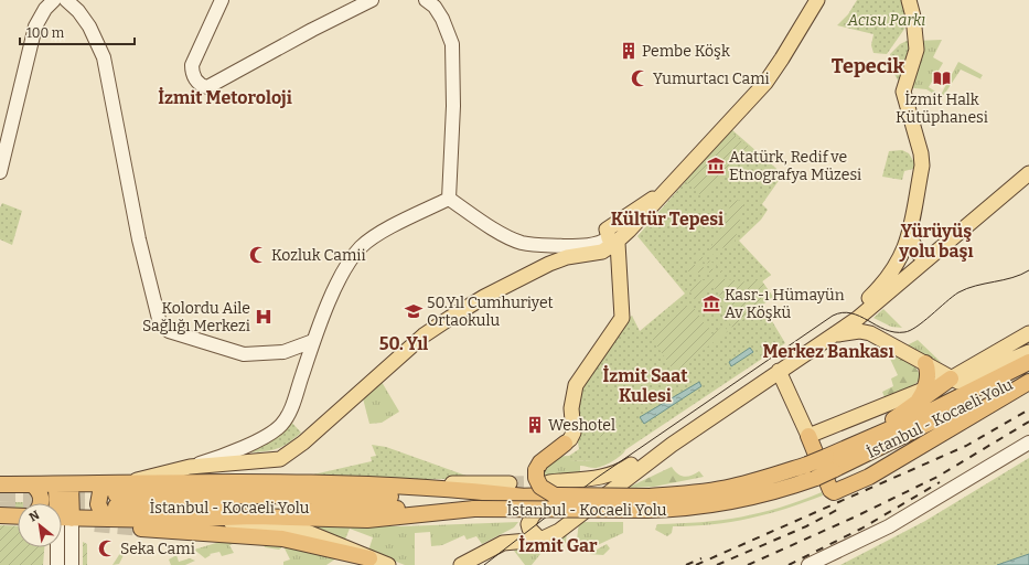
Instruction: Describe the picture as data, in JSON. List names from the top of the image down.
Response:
{
  "streets": {
    "highway": ["İstanbul - Kocaeli Yolu"]
  },
  "districts": [
    "Tepecik",
    "İzmit Metoroloji",
    "Kültür Tepesi",
    "Yürüyüş yolu başı",
    "50. Yıl",
    "Merkez Bankası",
    "İzmit Saat Kulesi",
    "İzmit Gar"
  ],
  "parks": ["Acısu Parkı"],
  "places": {
    "building": ["Pembe Köşk", "Weshotel"],
    "mosque": ["Yumurtacı Cami", "Kozluk Camii", "Seka Cami"],
    "library": ["İzmit Halk Kütüphanesi"],
    "museum": ["Atatürk, Redif ve Etnografya Müzesi", "Kasr-ı Hümayün Av Köşkü"],
    "school or university": ["50.Yıl Cumhuriyet Ortaokulu"],
    "hospital": ["Kolordu Aile Sağlığı Merkezi"]
  },
  "scale_bar": "100 m",
  "north": "top left"
}
